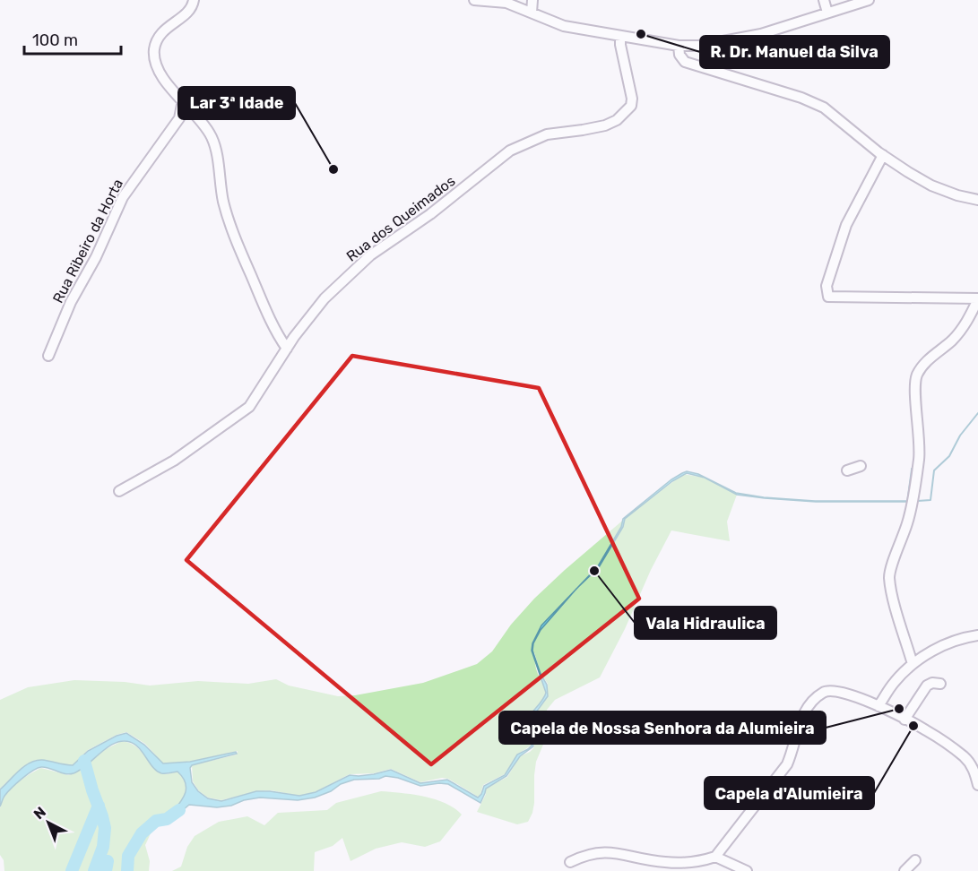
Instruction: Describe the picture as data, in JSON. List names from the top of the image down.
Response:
{
  "streets": {
    "street": ["Rua dos Queimados", "Rua Ribeiro da Horta"]
  },
  "places": [
    "R. Dr. Manuel da Silva",
    "Lar 3ª Idade",
    "Vala Hidraulica",
    "Capela de Nossa Senhora da Alumieira",
    "Capela d'Alumieira"
  ],
  "scale_bar": "100 m",
  "north": "top left"
}
